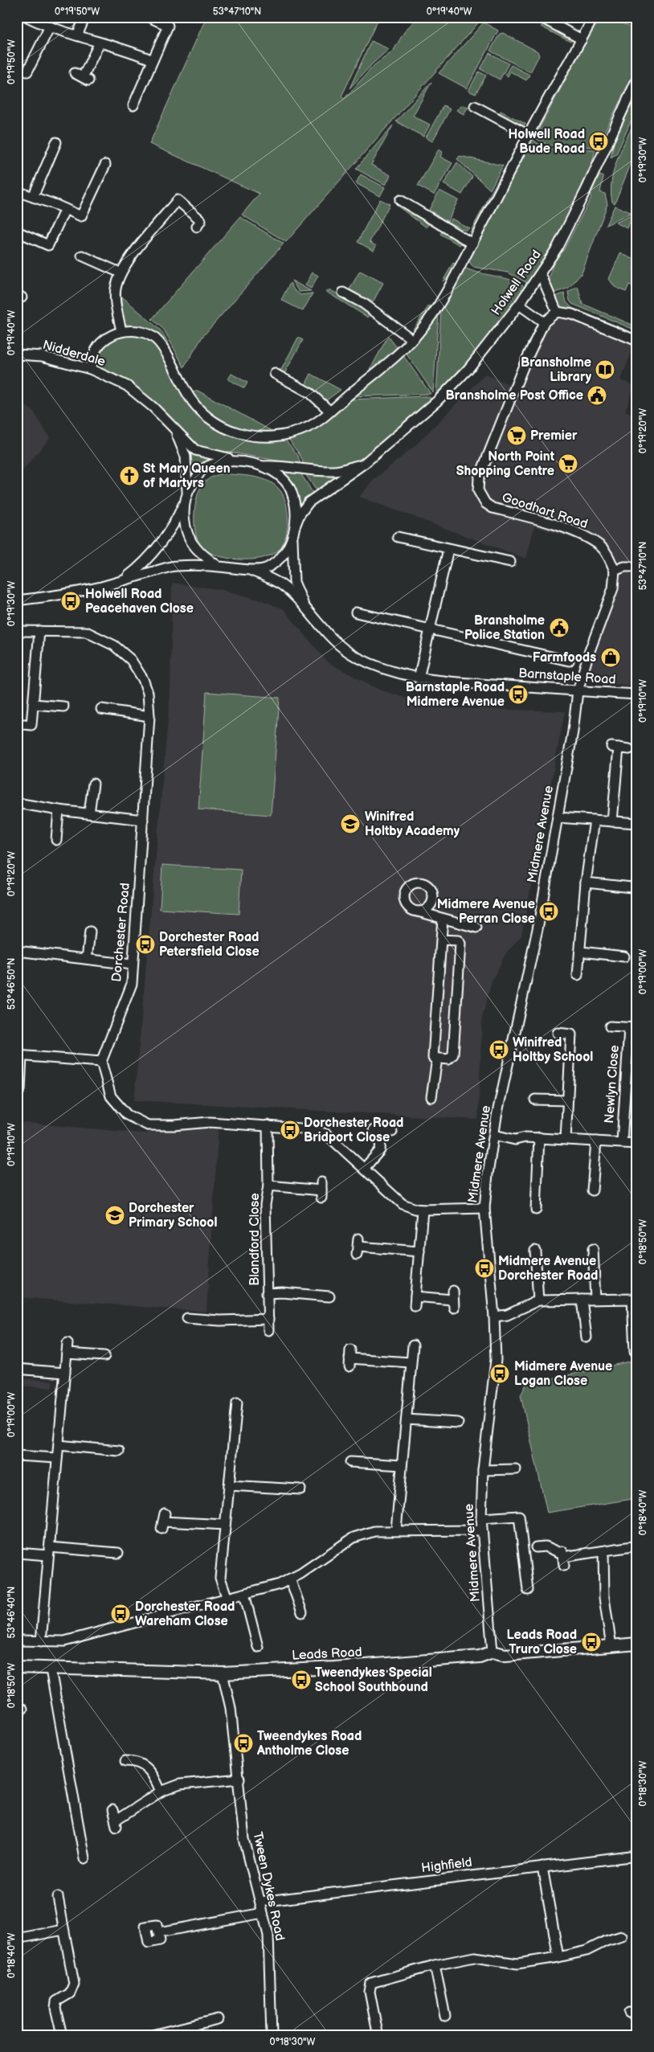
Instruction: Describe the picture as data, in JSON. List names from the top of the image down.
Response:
{
  "streets": {
    "main road": ["Leads Road"],
    "street": [
      "Holwell Road",
      "Nidderdale",
      "Goodhart Road",
      "Barnstaple Road",
      "Midmere Avenue",
      "Dorchester Road",
      "Newlyn Close",
      "Blandford Close",
      "Highfield",
      "Tween Dykes Road"
    ]
  },
  "crossings": [
    ["Holwell Road", "Nidderdale"],
    ["Holwell Road", "Barnstaple Road"],
    ["Nidderdale", "Barnstaple Road"],
    ["Barnstaple Road", "Midmere Avenue"],
    ["Midmere Avenue", "Newlyn Close"],
    ["Midmere Avenue", "Leads Road"],
    ["Leads Road", "Tween Dykes Road"],
    ["Highfield", "Tween Dykes Road"]
  ],
  "places": {
    "bus stop": [
      "Holwell Road Bude Road",
      "Holwell Road Peacehaven Close",
      "Barnstaple Road Midmere Avenue",
      "Midmere Avenue Perran Close",
      "Dorchester Road Petersfield Close",
      "Winifred Holtby School",
      "Dorchester Road Bridport Close",
      "Midmere Avenue Dorchester Road",
      "Midmere Avenue Logan Close",
      "Dorchester Road Wareham Close",
      "Leads Road Truro Close",
      "Tweendykes Special School Southbound",
      "Tweendykes Road Antholme Close"
    ],
    "library": ["Bransholme Library"],
    "public building": ["Bransholme Post Office", "Bransholme Police Station"],
    "supermarket": ["Premier", "North Point Shopping Centre"],
    "church": ["St Mary Queen of Martyrs"],
    "shop": ["Farmfoods"],
    "school or university": ["Winifred Holtby Academy", "Dorchester Primary School"]
  },
  "coordinates": [
    "0°19'50\"W",
    "53°47'10\"N",
    "0°19'40\"W",
    "0°19'30\"W",
    "0°19'20\"W",
    "0°19'10\"W",
    "0°19'00\"W",
    "53°46'50\"N",
    "0°18'50\"W",
    "0°18'40\"W",
    "53°46'40\"N",
    "0°18'30\"W"
  ]
}
